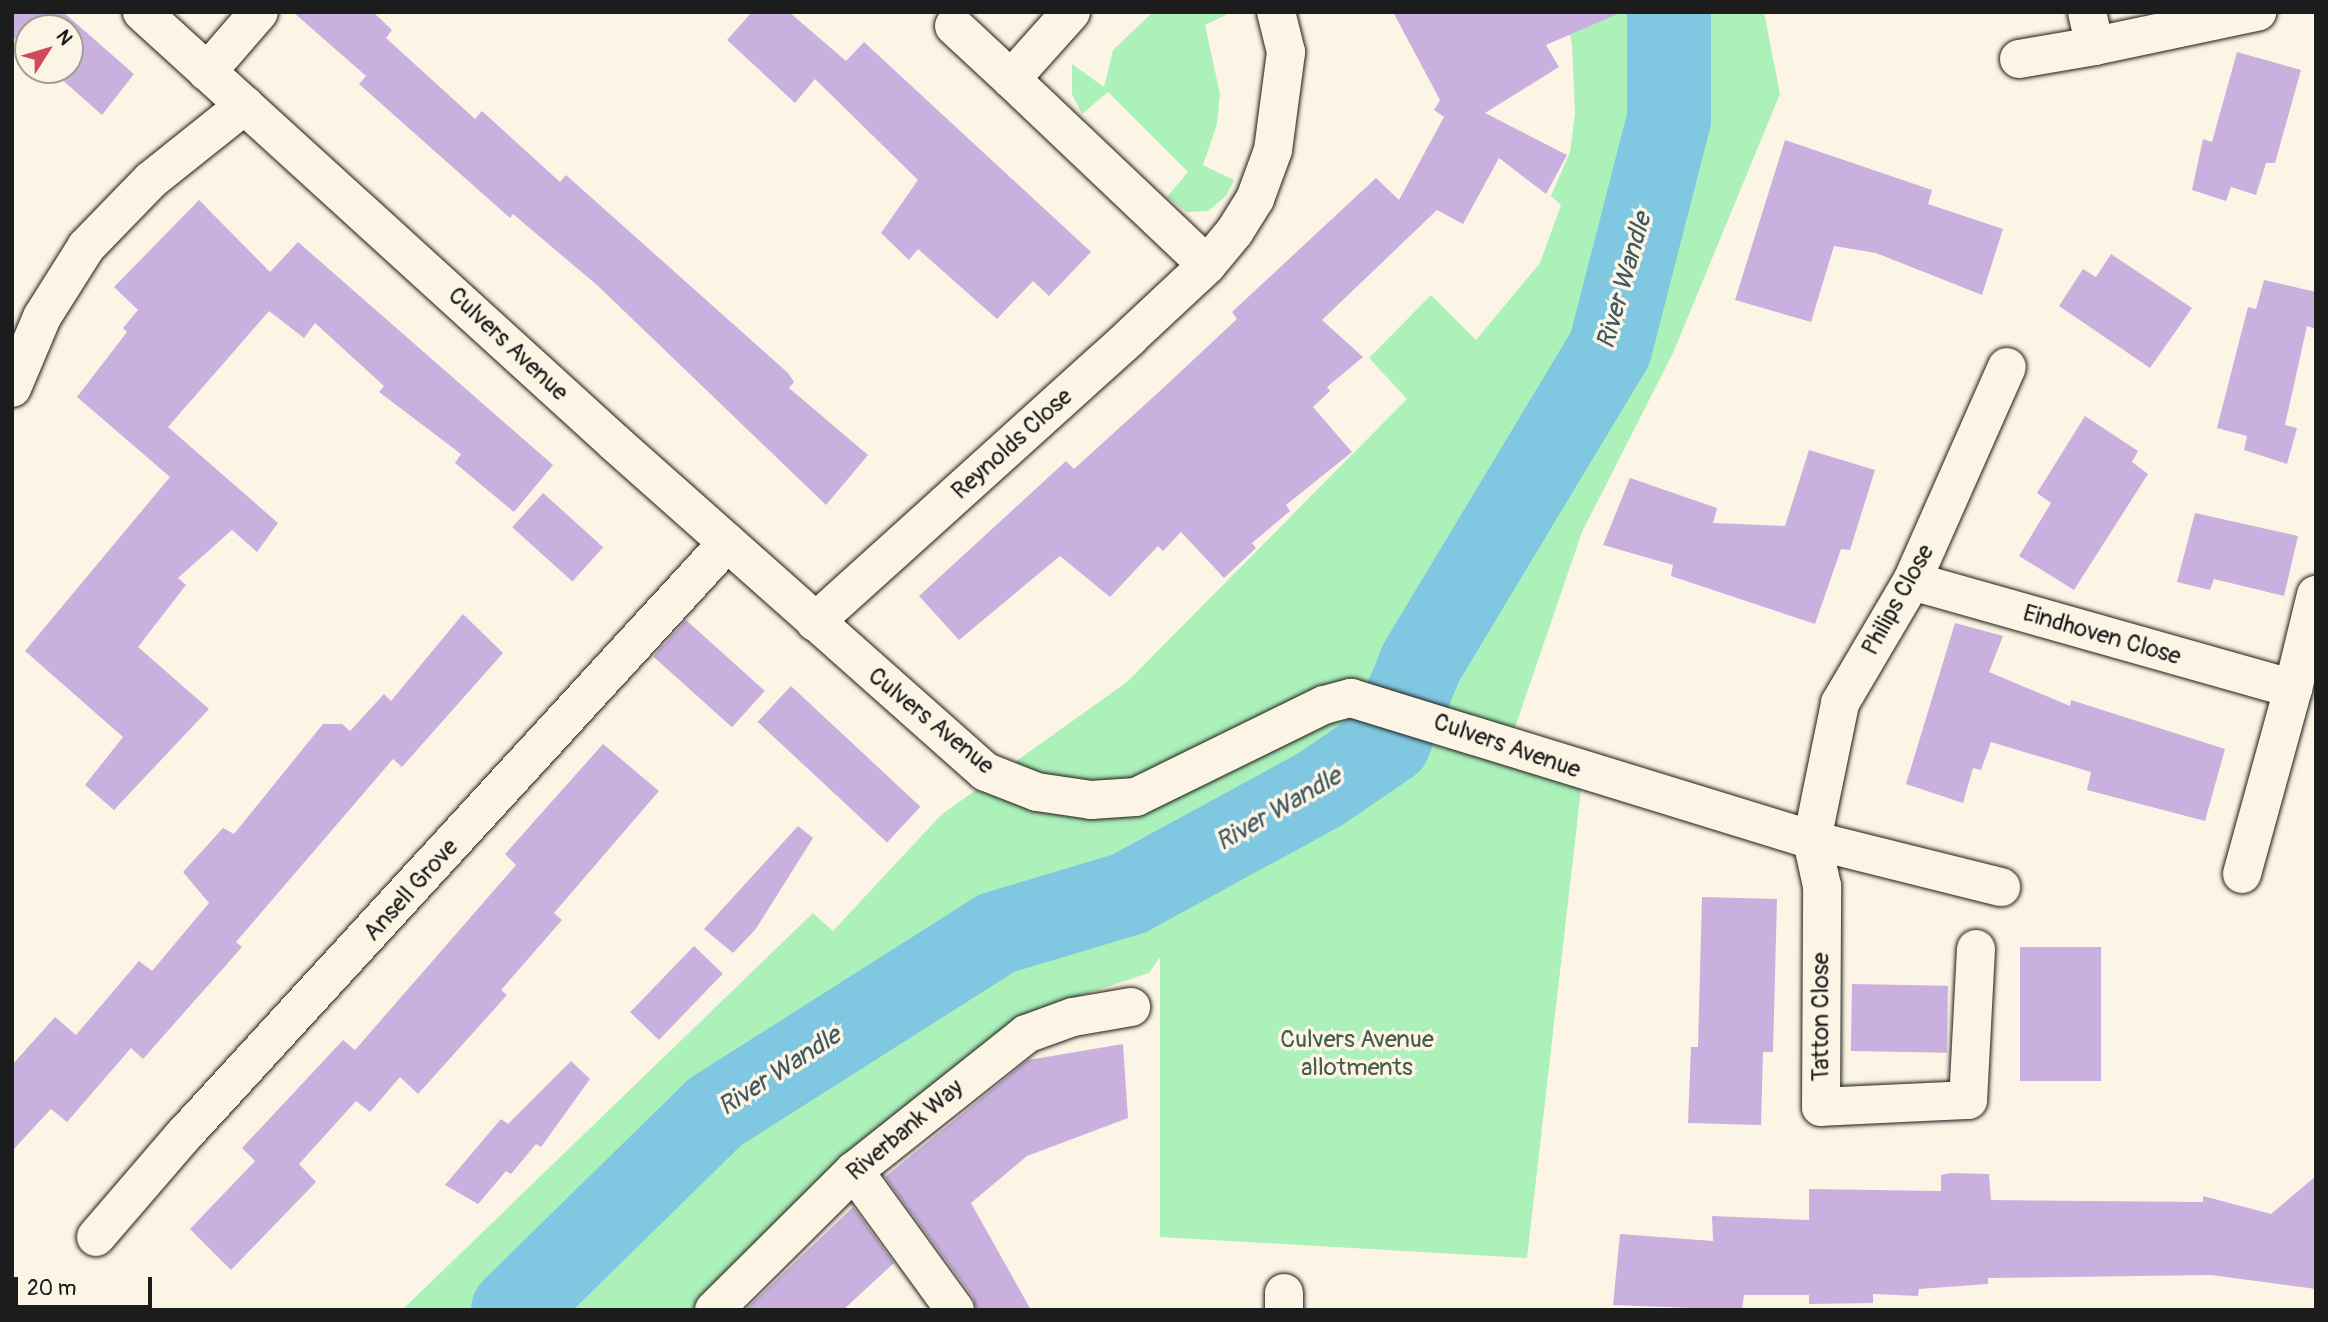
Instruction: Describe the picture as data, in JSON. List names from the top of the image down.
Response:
{
  "streets": {
    "street": [
      "Culvers Avenue",
      "Reynolds Close",
      "Philips Close",
      "Eindhoven Close",
      "Ansell Grove",
      "Tatton Close",
      "Riverbank Way"
    ]
  },
  "crossings": [
    ["Culvers Avenue", "Reynolds Close"],
    ["Culvers Avenue", "Philips Close"],
    ["Culvers Avenue", "Ansell Grove"],
    ["Culvers Avenue", "Tatton Close"],
    ["Philips Close", "Eindhoven Close"],
    ["Philips Close", "Tatton Close"]
  ],
  "water": ["River Wandle"],
  "parks": ["Culvers Avenue allotments"],
  "scale_bar": "20 m",
  "north": "top right"
}
